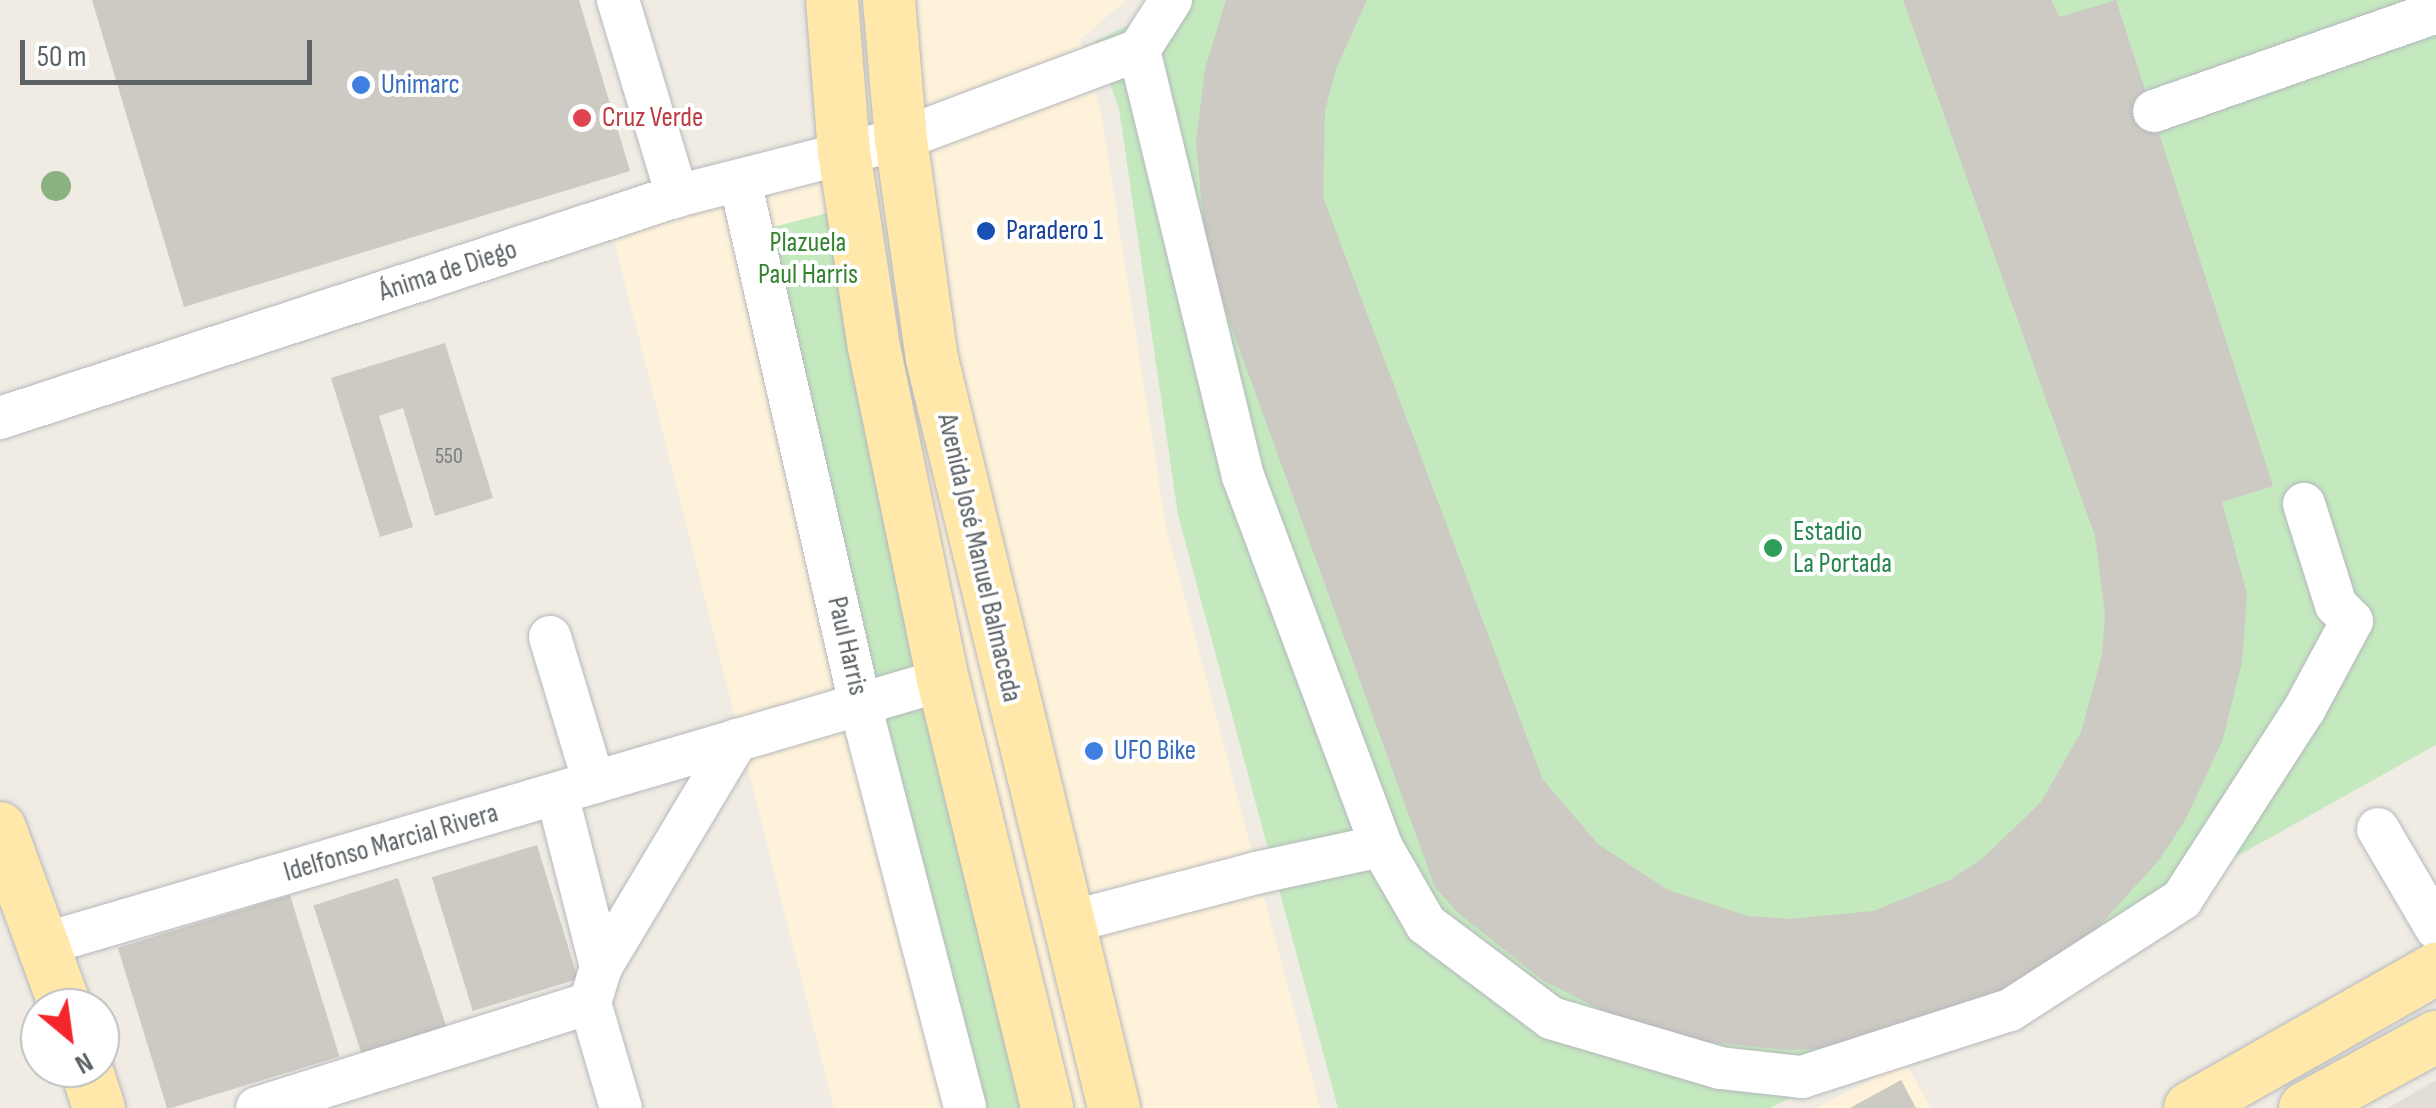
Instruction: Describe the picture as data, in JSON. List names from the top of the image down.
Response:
{
  "streets": {
    "main road": ["Avenida José Manuel Balmaceda"],
    "street": ["Ánima de Diego", "Paul Harris", "Idelfonso Marcial Rivera"]
  },
  "crossings": [
    ["Ánima de Diego", "Avenida José Manuel Balmaceda"],
    ["Ánima de Diego", "Paul Harris"],
    ["Avenida José Manuel Balmaceda", "Idelfonso Marcial Rivera"],
    ["Paul Harris", "Idelfonso Marcial Rivera"]
  ],
  "parks": ["Plazuela Paul Harris"],
  "places": [
    "Unimarc",
    "Cruz Verde",
    "Paradero 1",
    "Estadio La Portada",
    "UFO Bike"
  ],
  "house_numbers": ["550"],
  "scale_bar": "50 m",
  "north": "bottom right"
}
